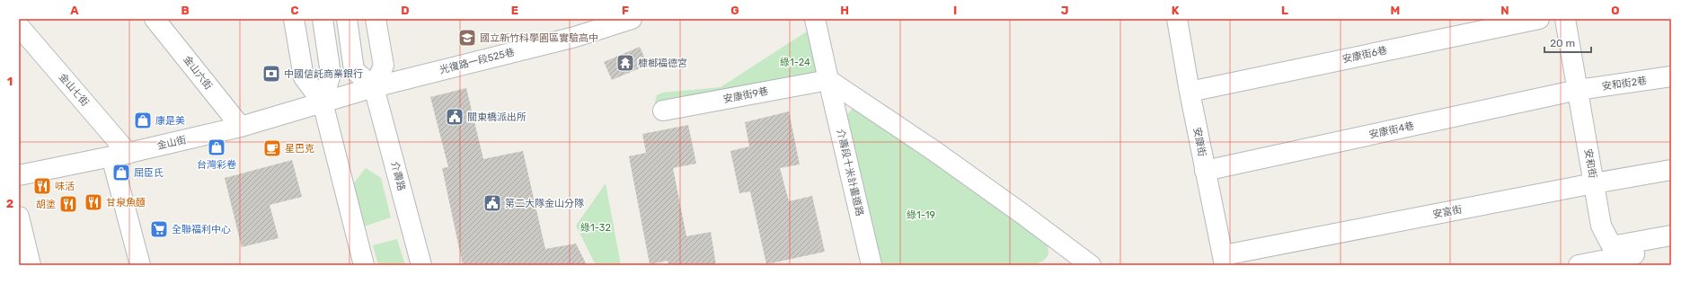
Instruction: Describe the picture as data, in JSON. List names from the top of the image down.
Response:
{
  "streets": {
    "street": [
      "安康街6巷",
      "光復路一段525巷",
      "金山六街",
      "安和街2巷",
      "金山七街",
      "安康街9巷",
      "安康街4巷",
      "安康街",
      "金山街",
      "安和街",
      "介壽段十米計畫道路",
      "介壽路",
      "安富街"
    ]
  },
  "crossings": [
    ["安康街6巷", "安康街"],
    ["光復路一段525巷", "金山街"],
    ["光復路一段525巷", "介壽路"],
    ["金山六街", "金山街"],
    ["安和街2巷", "安康街4巷"],
    ["安和街2巷", "安和街"],
    ["金山七街", "金山街"],
    ["安康街9巷", "介壽段十米計畫道路"],
    ["安康街4巷", "安康街"],
    ["安康街4巷", "安和街"],
    ["安康街", "安富街"],
    ["安和街", "安富街"]
  ],
  "parks": ["綠1-24", "綠1-19", "綠1-32"],
  "places": {
    "school or university": ["國立新竹科學園區實驗高中"],
    "temple": ["槺榔福德宮"],
    "bank": ["中國信託商業銀行"],
    "public building": ["關東橋派出所", "第二大隊金山分隊"],
    "shop": ["康是美", "台灣彩卷", "屈臣氏"],
    "cafe": ["星巴克"],
    "restaurant": ["味活", "甘泉魚麵", "胡塗"],
    "supermarket": ["全聯福利中心"]
  },
  "scale_bar": "20 m",
  "grid": {
    "columns": [
      "A",
      "B",
      "C",
      "D",
      "E",
      "F",
      "G",
      "H",
      "I",
      "J",
      "K",
      "L",
      "M",
      "N",
      "O"
    ],
    "rows": ["1", "2"]
  }
}
